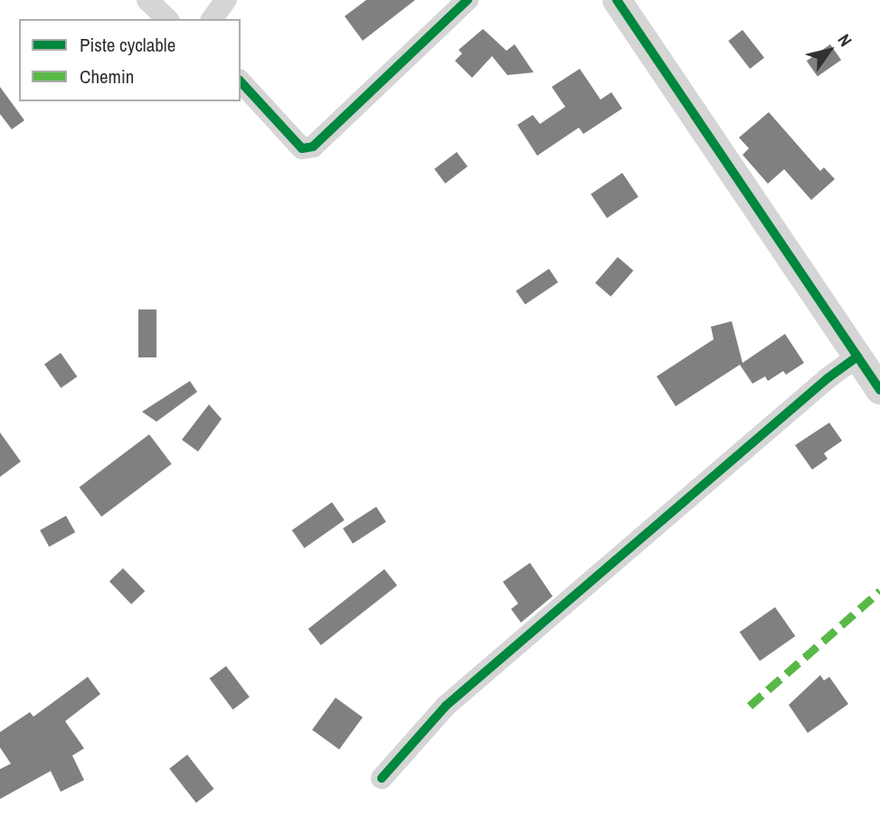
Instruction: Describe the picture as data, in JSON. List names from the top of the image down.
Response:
{
  "legend": ["Piste cyclable", "Chemin"],
  "north": "top right"
}
